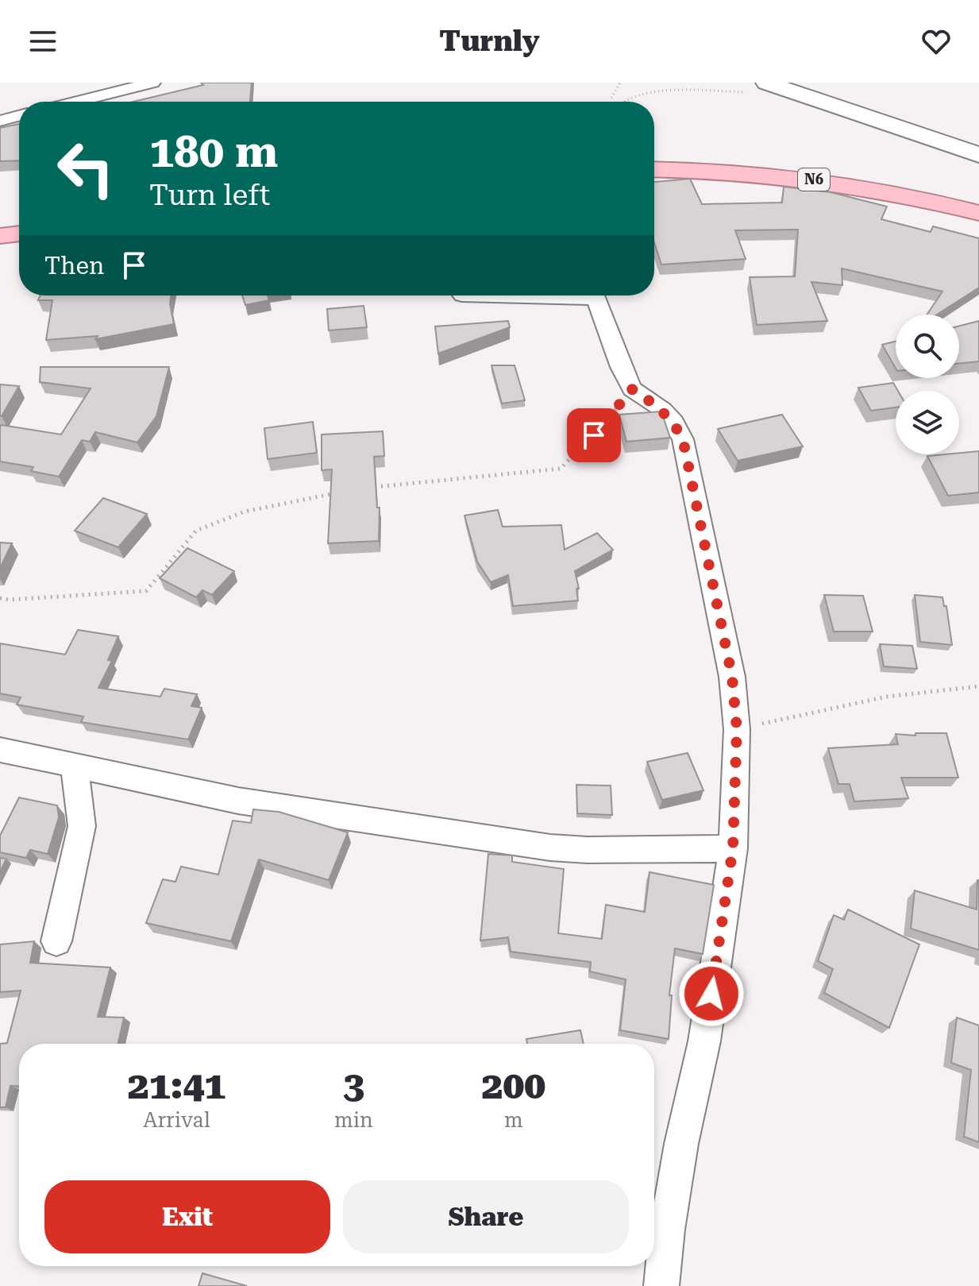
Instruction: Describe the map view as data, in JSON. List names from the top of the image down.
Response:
{
  "streets": {
    "highway": ["N6"]
  },
  "page": {
    "header": "Turnly",
    "turn": ["180 m", "Turn left"],
    "then": "Then",
    "eta": [
      "21:41",
      "Arrival",
      "3",
      "min",
      "200",
      "m"
    ],
    "buttons": ["Exit", "Share"]
  }
}
